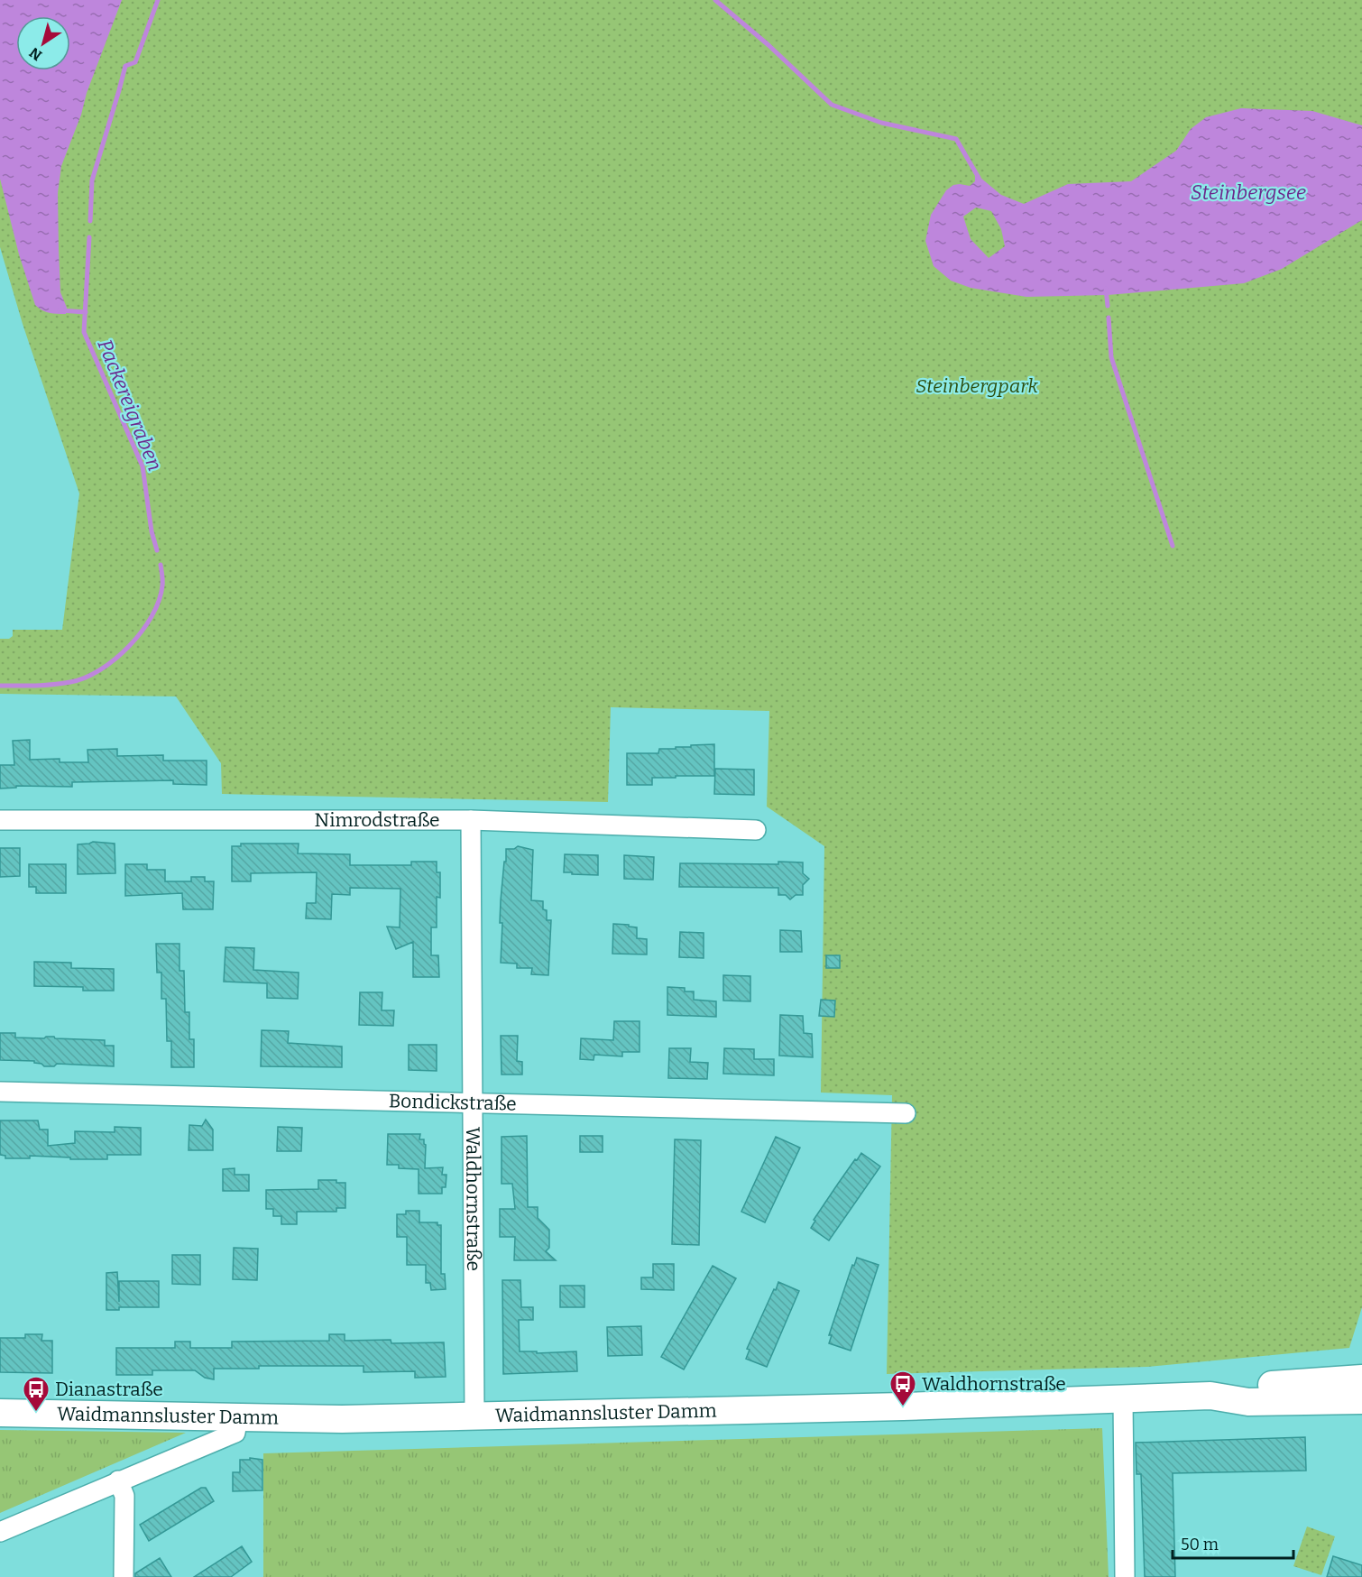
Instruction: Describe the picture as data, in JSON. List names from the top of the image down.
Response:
{
  "streets": {
    "main road": ["Waidmannsluster Damm"],
    "street": ["Nimrodstraße", "Bondickstraße", "Waldhornstraße"]
  },
  "crossings": [
    ["Nimrodstraße", "Waldhornstraße"],
    ["Bondickstraße", "Waldhornstraße"],
    ["Waldhornstraße", "Waidmannsluster Damm"]
  ],
  "water": ["Steinbergsee", "Packereigraben"],
  "parks": ["Steinbergpark"],
  "places": {
    "bus stop": ["Waldhornstraße", "Dianastraße"]
  },
  "scale_bar": "50 m",
  "north": "bottom left"
}
